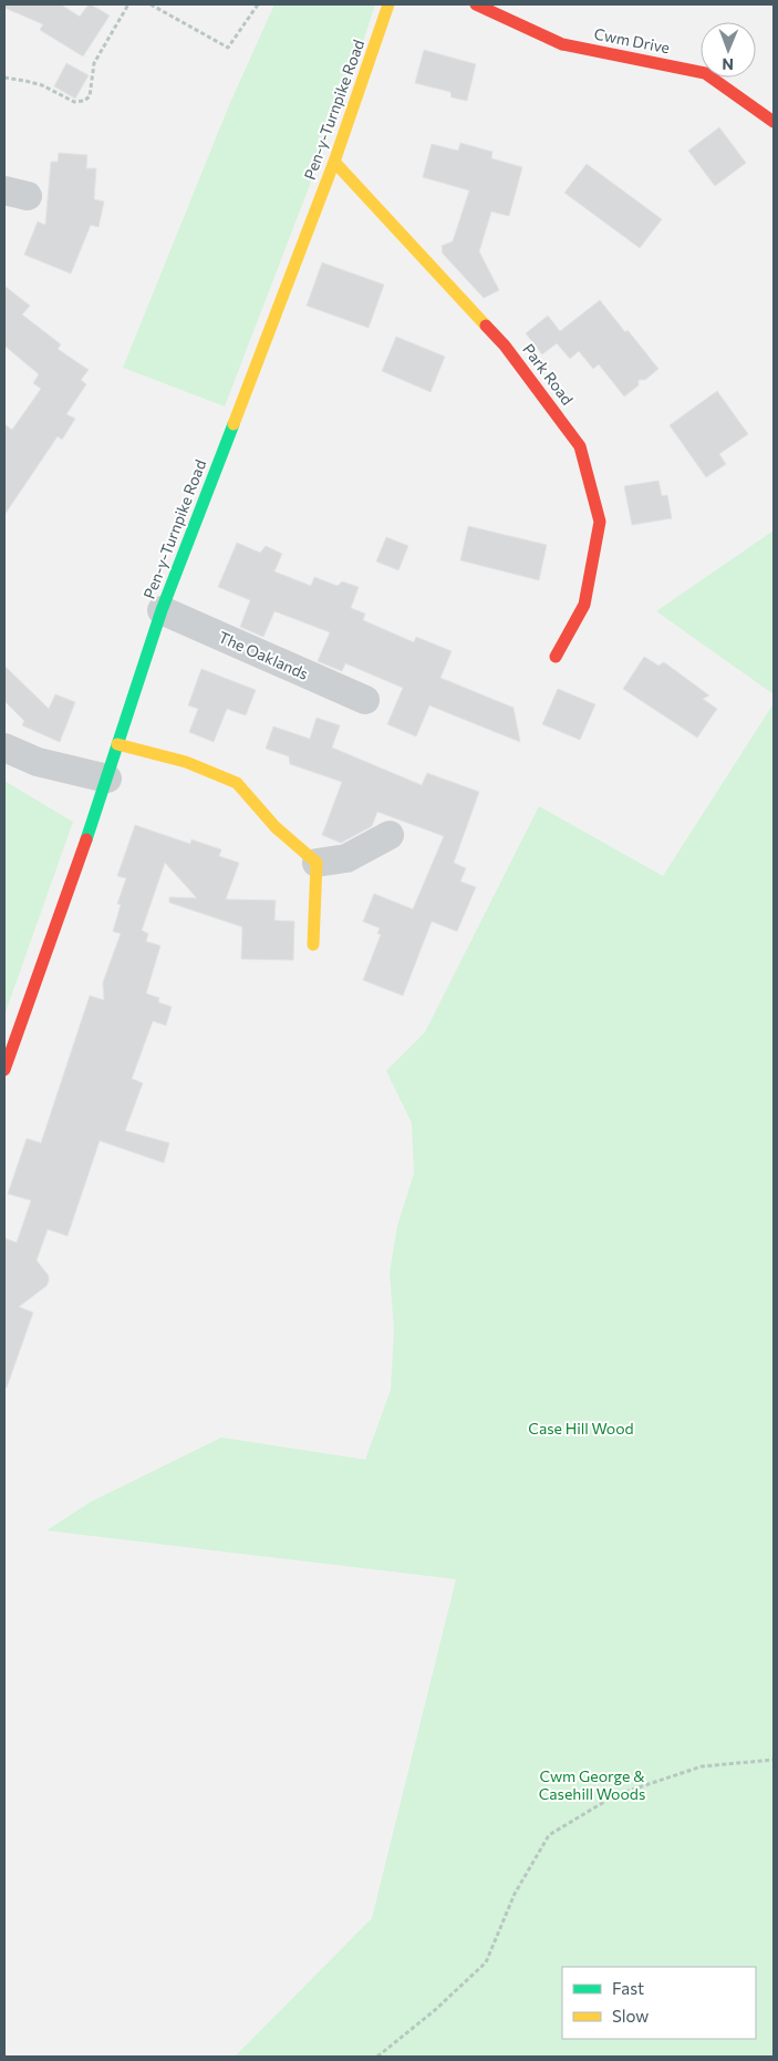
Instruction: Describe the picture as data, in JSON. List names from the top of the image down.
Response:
{
  "streets": {
    "street": [
      "Cwm Drive",
      "Pen-y-Turnpike Road",
      "Park Road",
      "The Oaklands"
    ]
  },
  "crossings": [
    ["Pen-y-Turnpike Road", "Park Road"],
    ["Pen-y-Turnpike Road", "The Oaklands"]
  ],
  "parks": ["Case Hill Wood", "Cwm George & Casehill Woods"],
  "legend": ["Fast", "Slow"],
  "north": "bottom"
}
